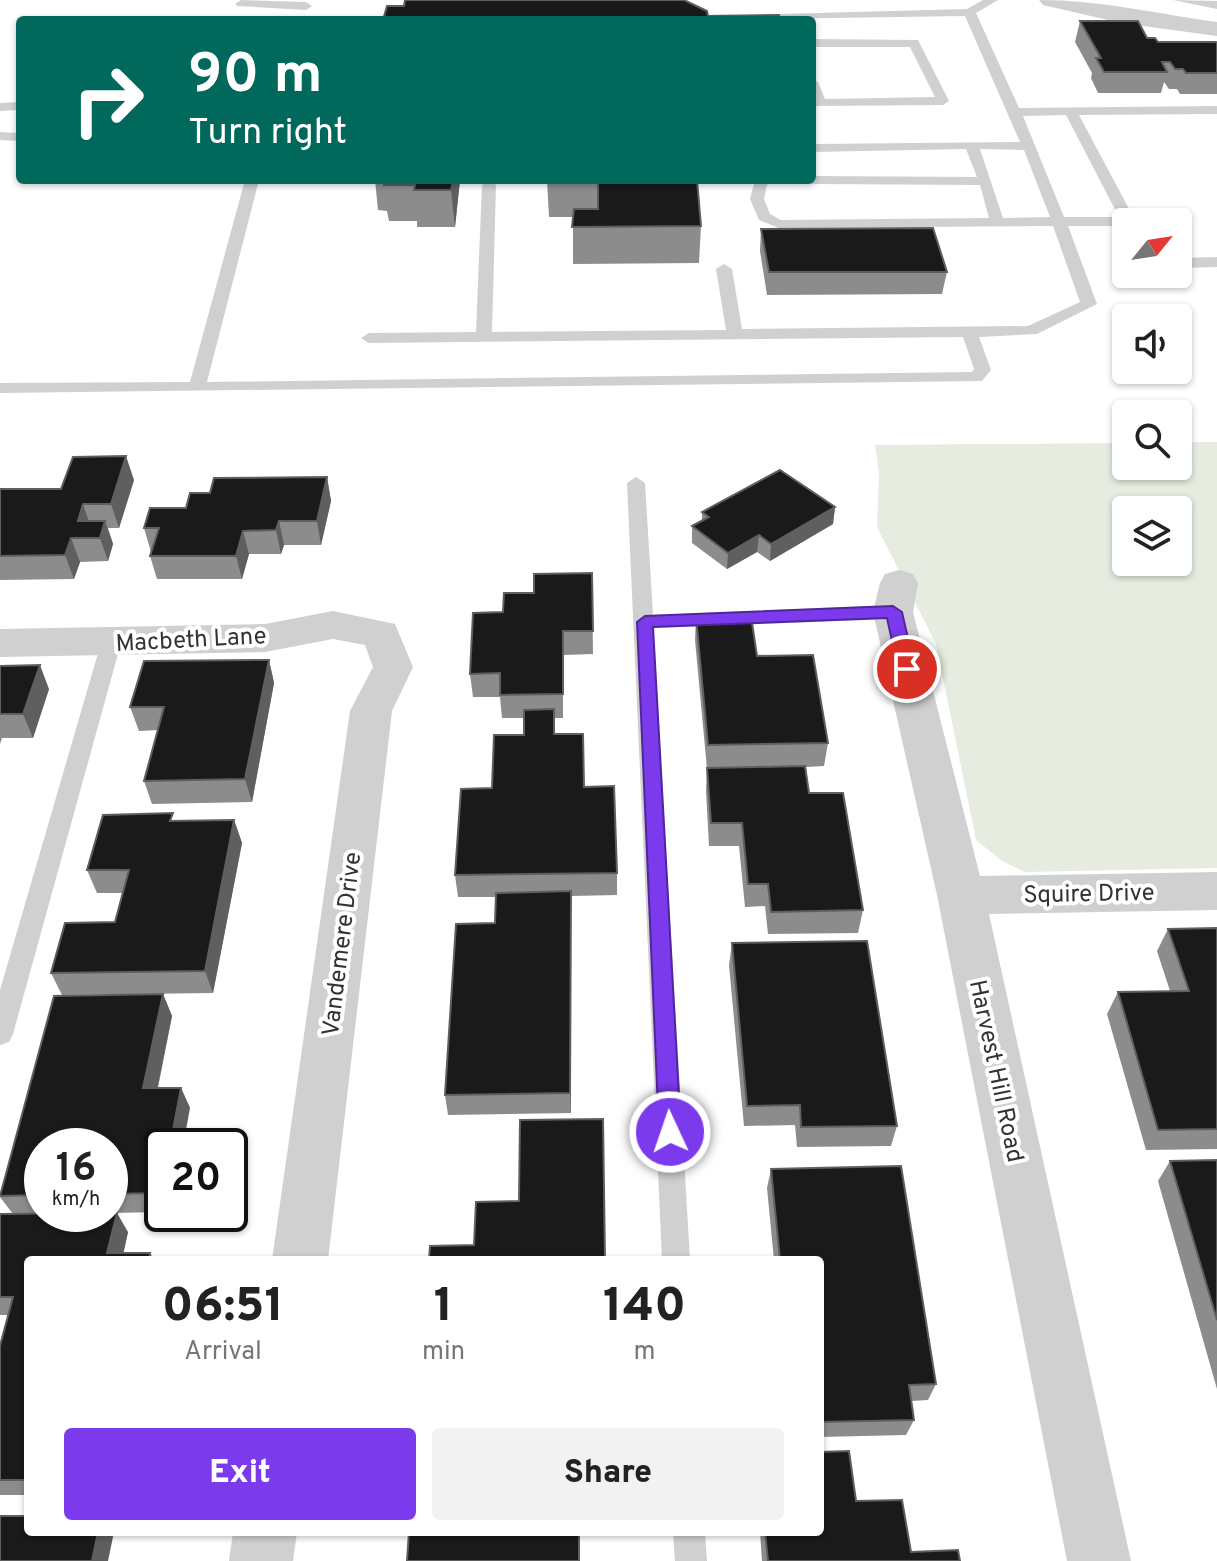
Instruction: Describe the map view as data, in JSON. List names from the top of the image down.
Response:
{
  "streets": {
    "street": [
      "Macbeth Lane",
      "Squire Drive",
      "Vandemere Drive",
      "Harvest Hill Road"
    ]
  },
  "crossings": [
    ["Macbeth Lane", "Vandemere Drive"],
    ["Squire Drive", "Harvest Hill Road"]
  ],
  "north": "top right",
  "page": {
    "turn": ["90 m", "Turn right"],
    "speed": "16 km/h",
    "limit": "20",
    "eta": [
      "06:51",
      "Arrival",
      "1",
      "min",
      "140",
      "m"
    ],
    "buttons": ["Exit", "Share"]
  }
}
